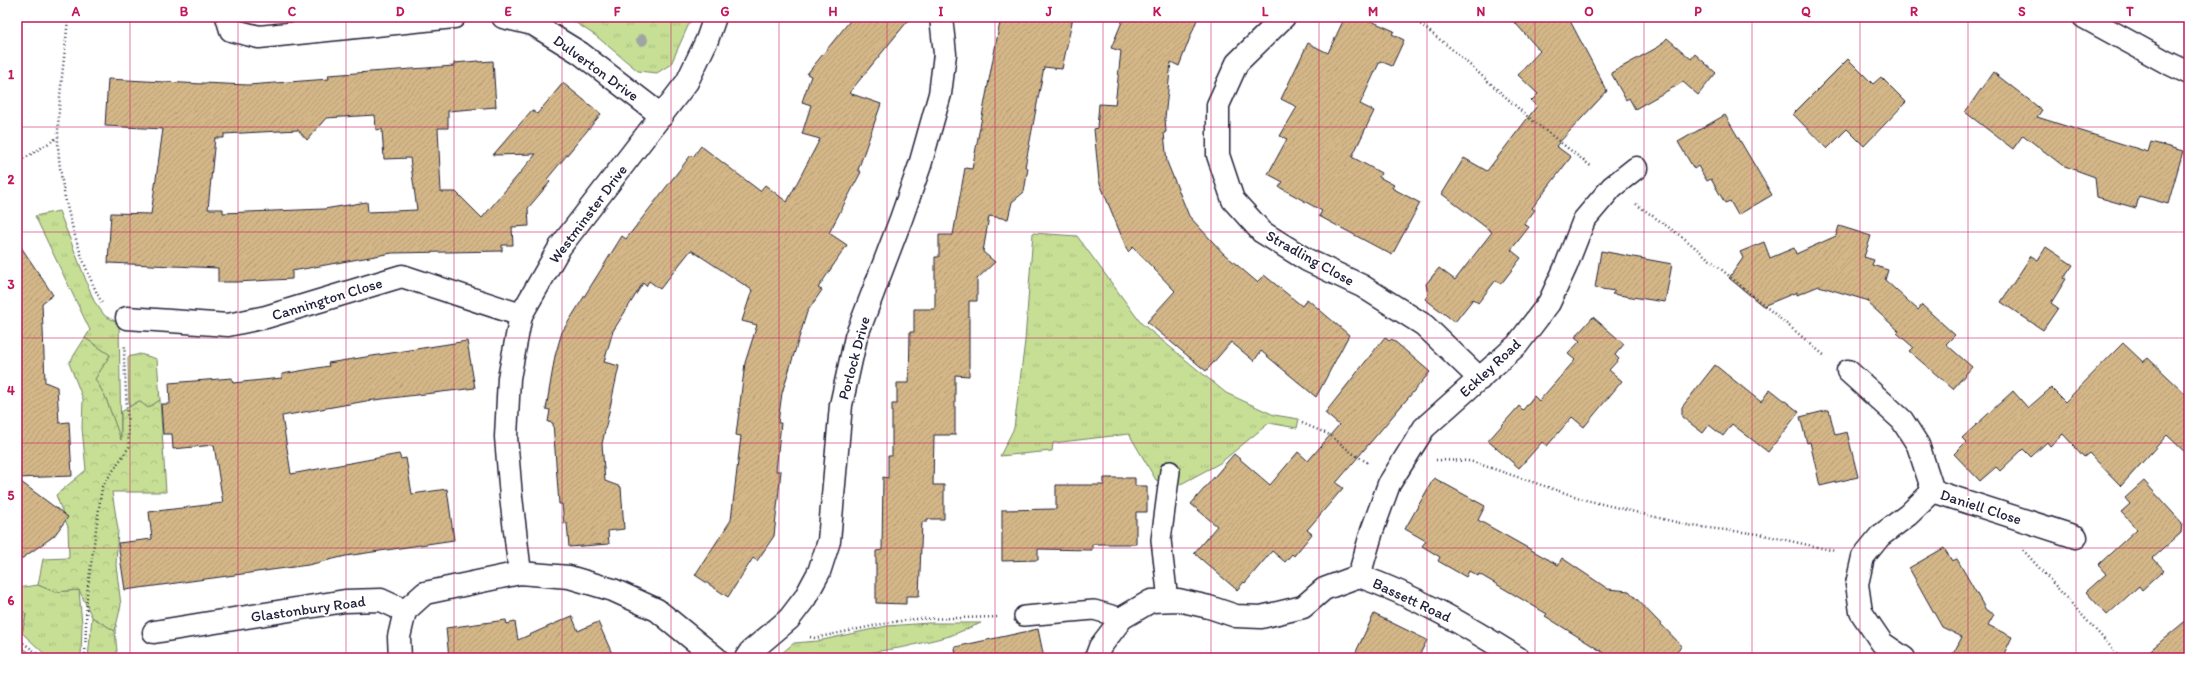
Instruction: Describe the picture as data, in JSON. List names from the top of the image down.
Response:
{
  "streets": {
    "street": [
      "Dulverton Drive",
      "Westminster Drive",
      "Stradling Close",
      "Cannington Close",
      "Porlock Drive",
      "Eckley Road",
      "Daniell Close",
      "Bassett Road",
      "Glastonbury Road"
    ]
  },
  "crossings": [
    ["Dulverton Drive", "Westminster Drive"],
    ["Westminster Drive", "Cannington Close"],
    ["Stradling Close", "Eckley Road"],
    ["Eckley Road", "Bassett Road"]
  ],
  "grid": {
    "columns": [
      "A",
      "B",
      "C",
      "D",
      "E",
      "F",
      "G",
      "H",
      "I",
      "J",
      "K",
      "L",
      "M",
      "N",
      "O",
      "P",
      "Q",
      "R",
      "S",
      "T"
    ],
    "rows": [
      "1",
      "2",
      "3",
      "4",
      "5",
      "6"
    ]
  }
}
